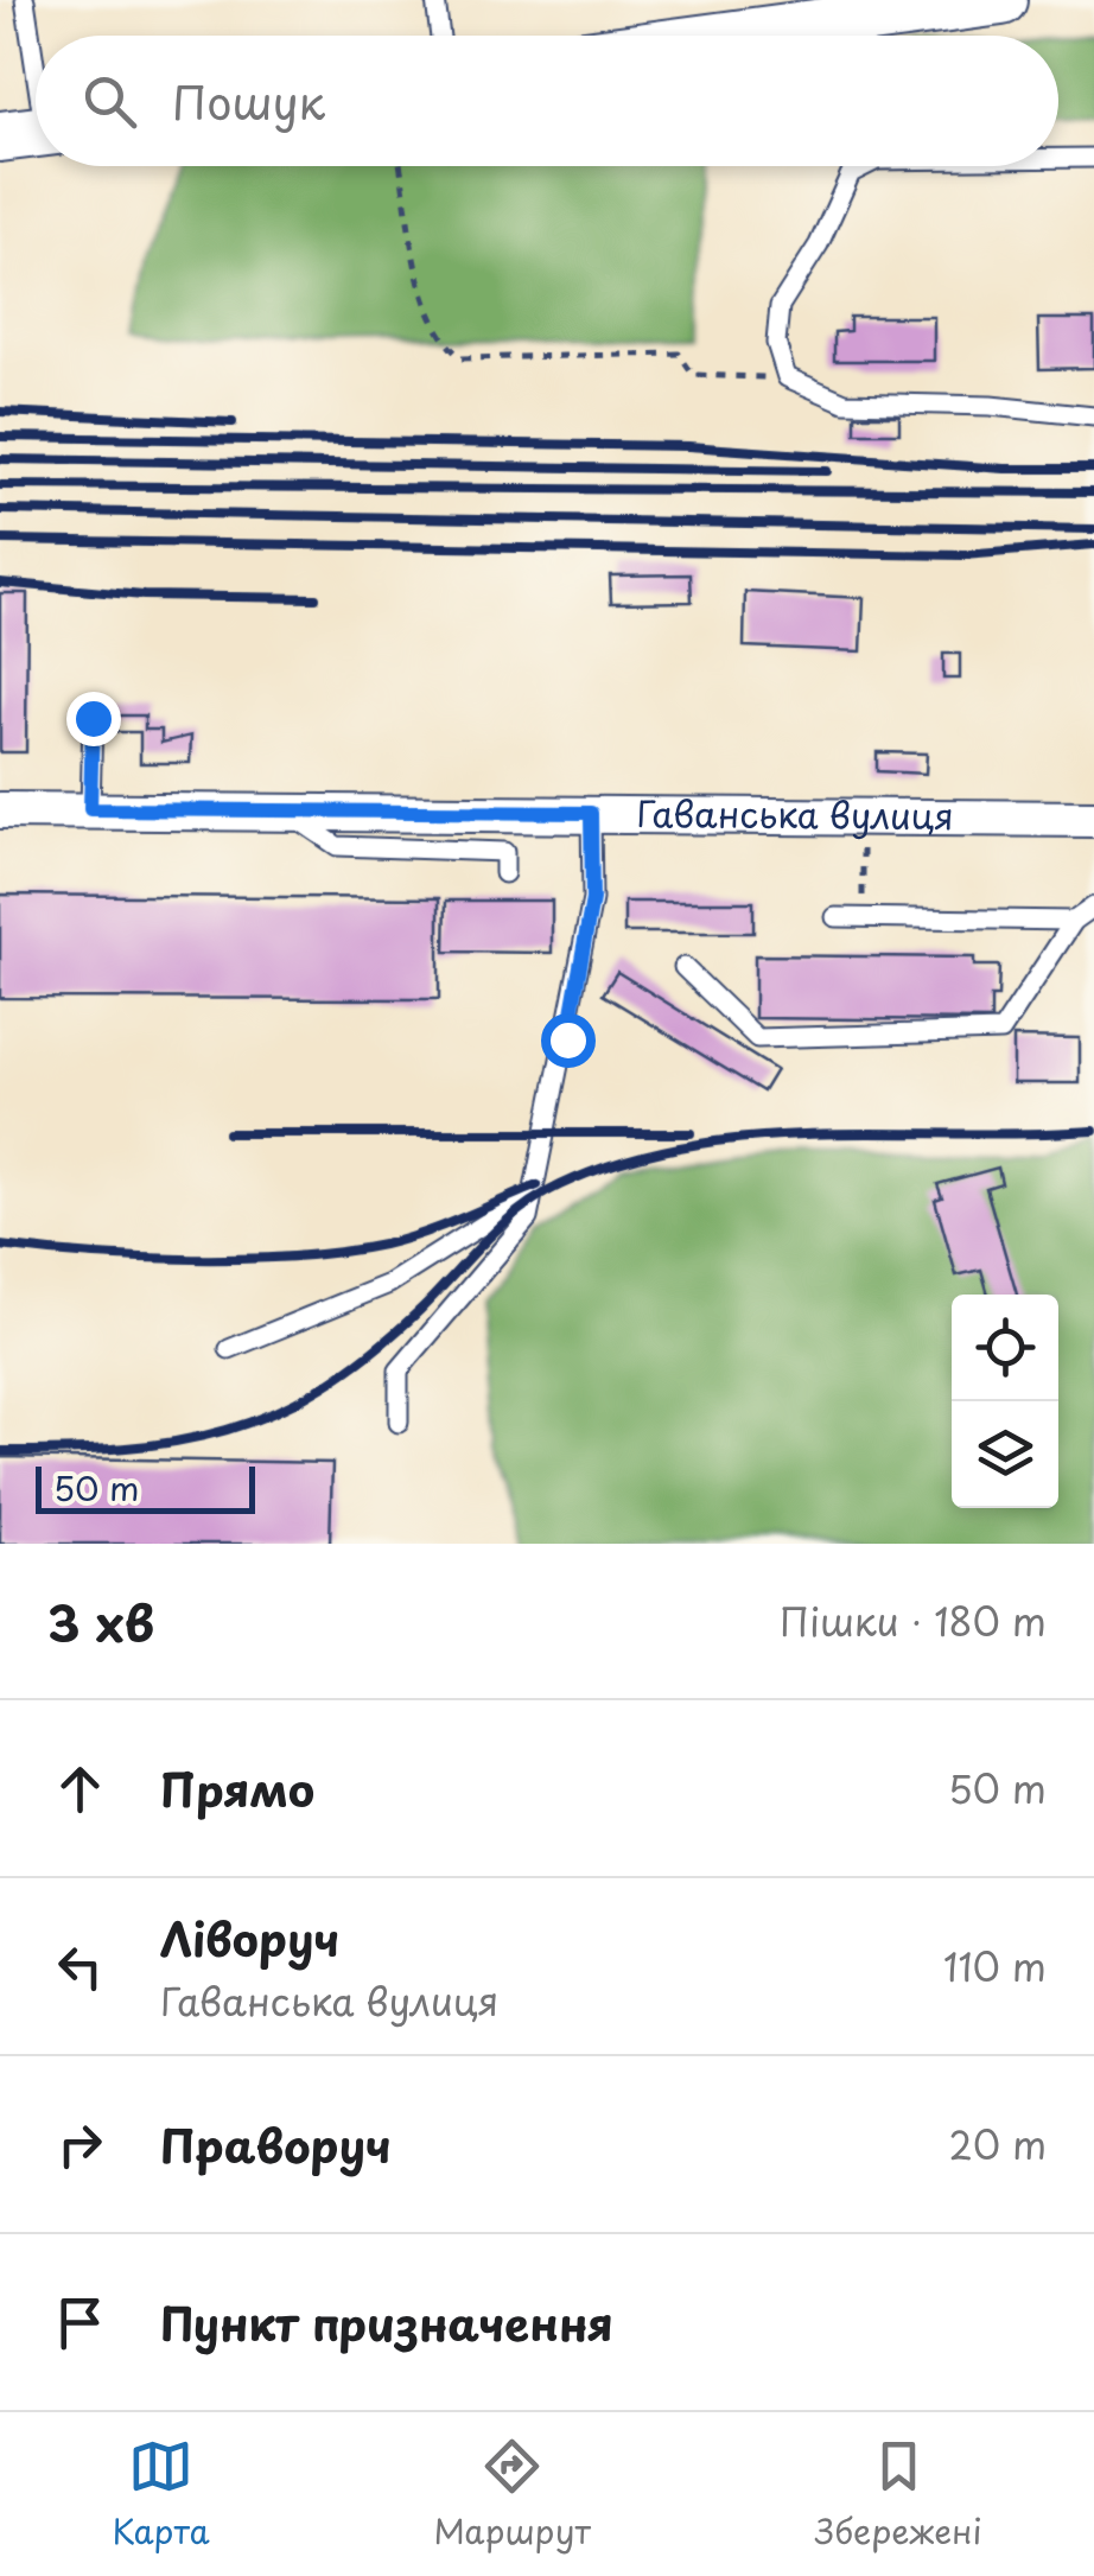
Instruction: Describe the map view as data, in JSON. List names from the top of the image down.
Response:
{
  "streets": {
    "street": ["Гаванська вулиця"]
  },
  "scale_bar": "50 m",
  "page": {
    "search": "Пошук",
    "scale": "50 m",
    "heading": ["3 хв", "Пішки · 180 m"],
    "list": [
      ["Прямо", "50 m"],
      ["Ліворуч", "Гаванська вулиця", "110 m"],
      ["Праворуч", "20 m"],
      "Пункт призначення"
    ],
    "nav": ["Карта", "Маршрут", "Збережені"]
  }
}
